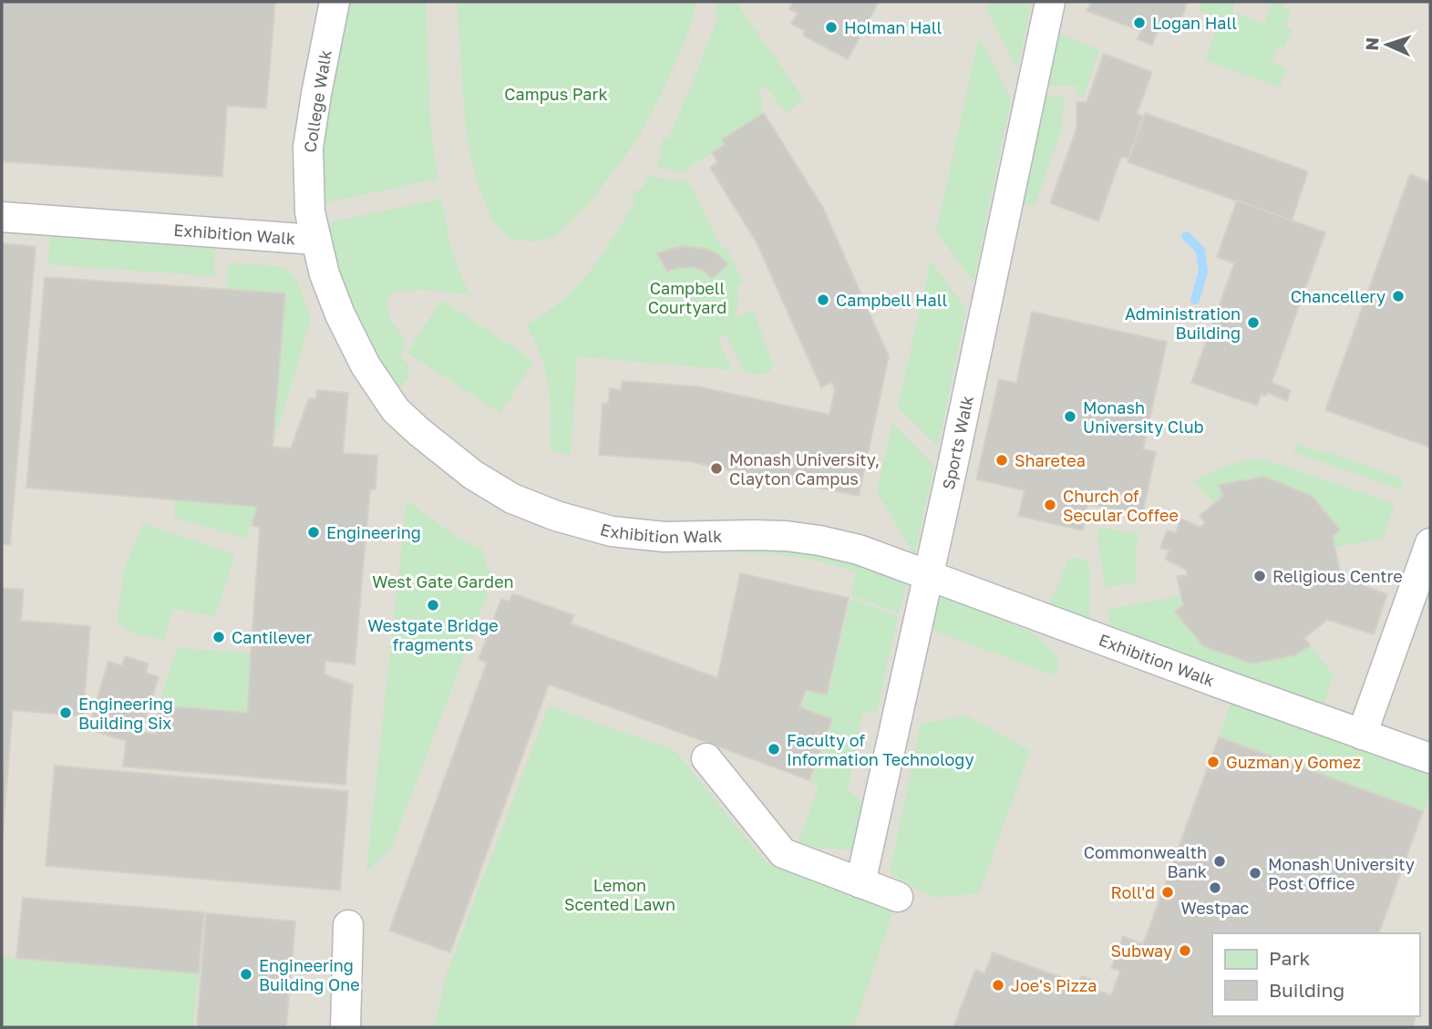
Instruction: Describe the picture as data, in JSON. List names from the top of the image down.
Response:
{
  "streets": {
    "street": ["College Walk", "Exhibition Walk", "Sports Walk"]
  },
  "crossings": [
    ["College Walk", "Exhibition Walk"],
    ["Exhibition Walk", "Sports Walk"]
  ],
  "parks": [
    "Campus Park",
    "Campbell Courtyard",
    "West Gate Garden",
    "Lemon Scented Lawn"
  ],
  "places": [
    "Logan Hall",
    "Holman Hall",
    "Chancellery",
    "Campbell Hall",
    "Administration Building",
    "Monash University Club",
    "Sharetea",
    "Monash University, Clayton Campus",
    "Church of Secular Coffee",
    "Engineering",
    "Religious Centre",
    "Westgate Bridge fragments",
    "Cantilever",
    "Engineering Building Six",
    "Faculty of Information Technology",
    "Guzman y Gomez",
    "Commonwealth Bank",
    "Monash University Post Office",
    "Westpac",
    "Roll'd",
    "Subway",
    "Engineering Building One",
    "Joe's Pizza"
  ],
  "legend": ["Park", "Building"],
  "north": "left"
}
